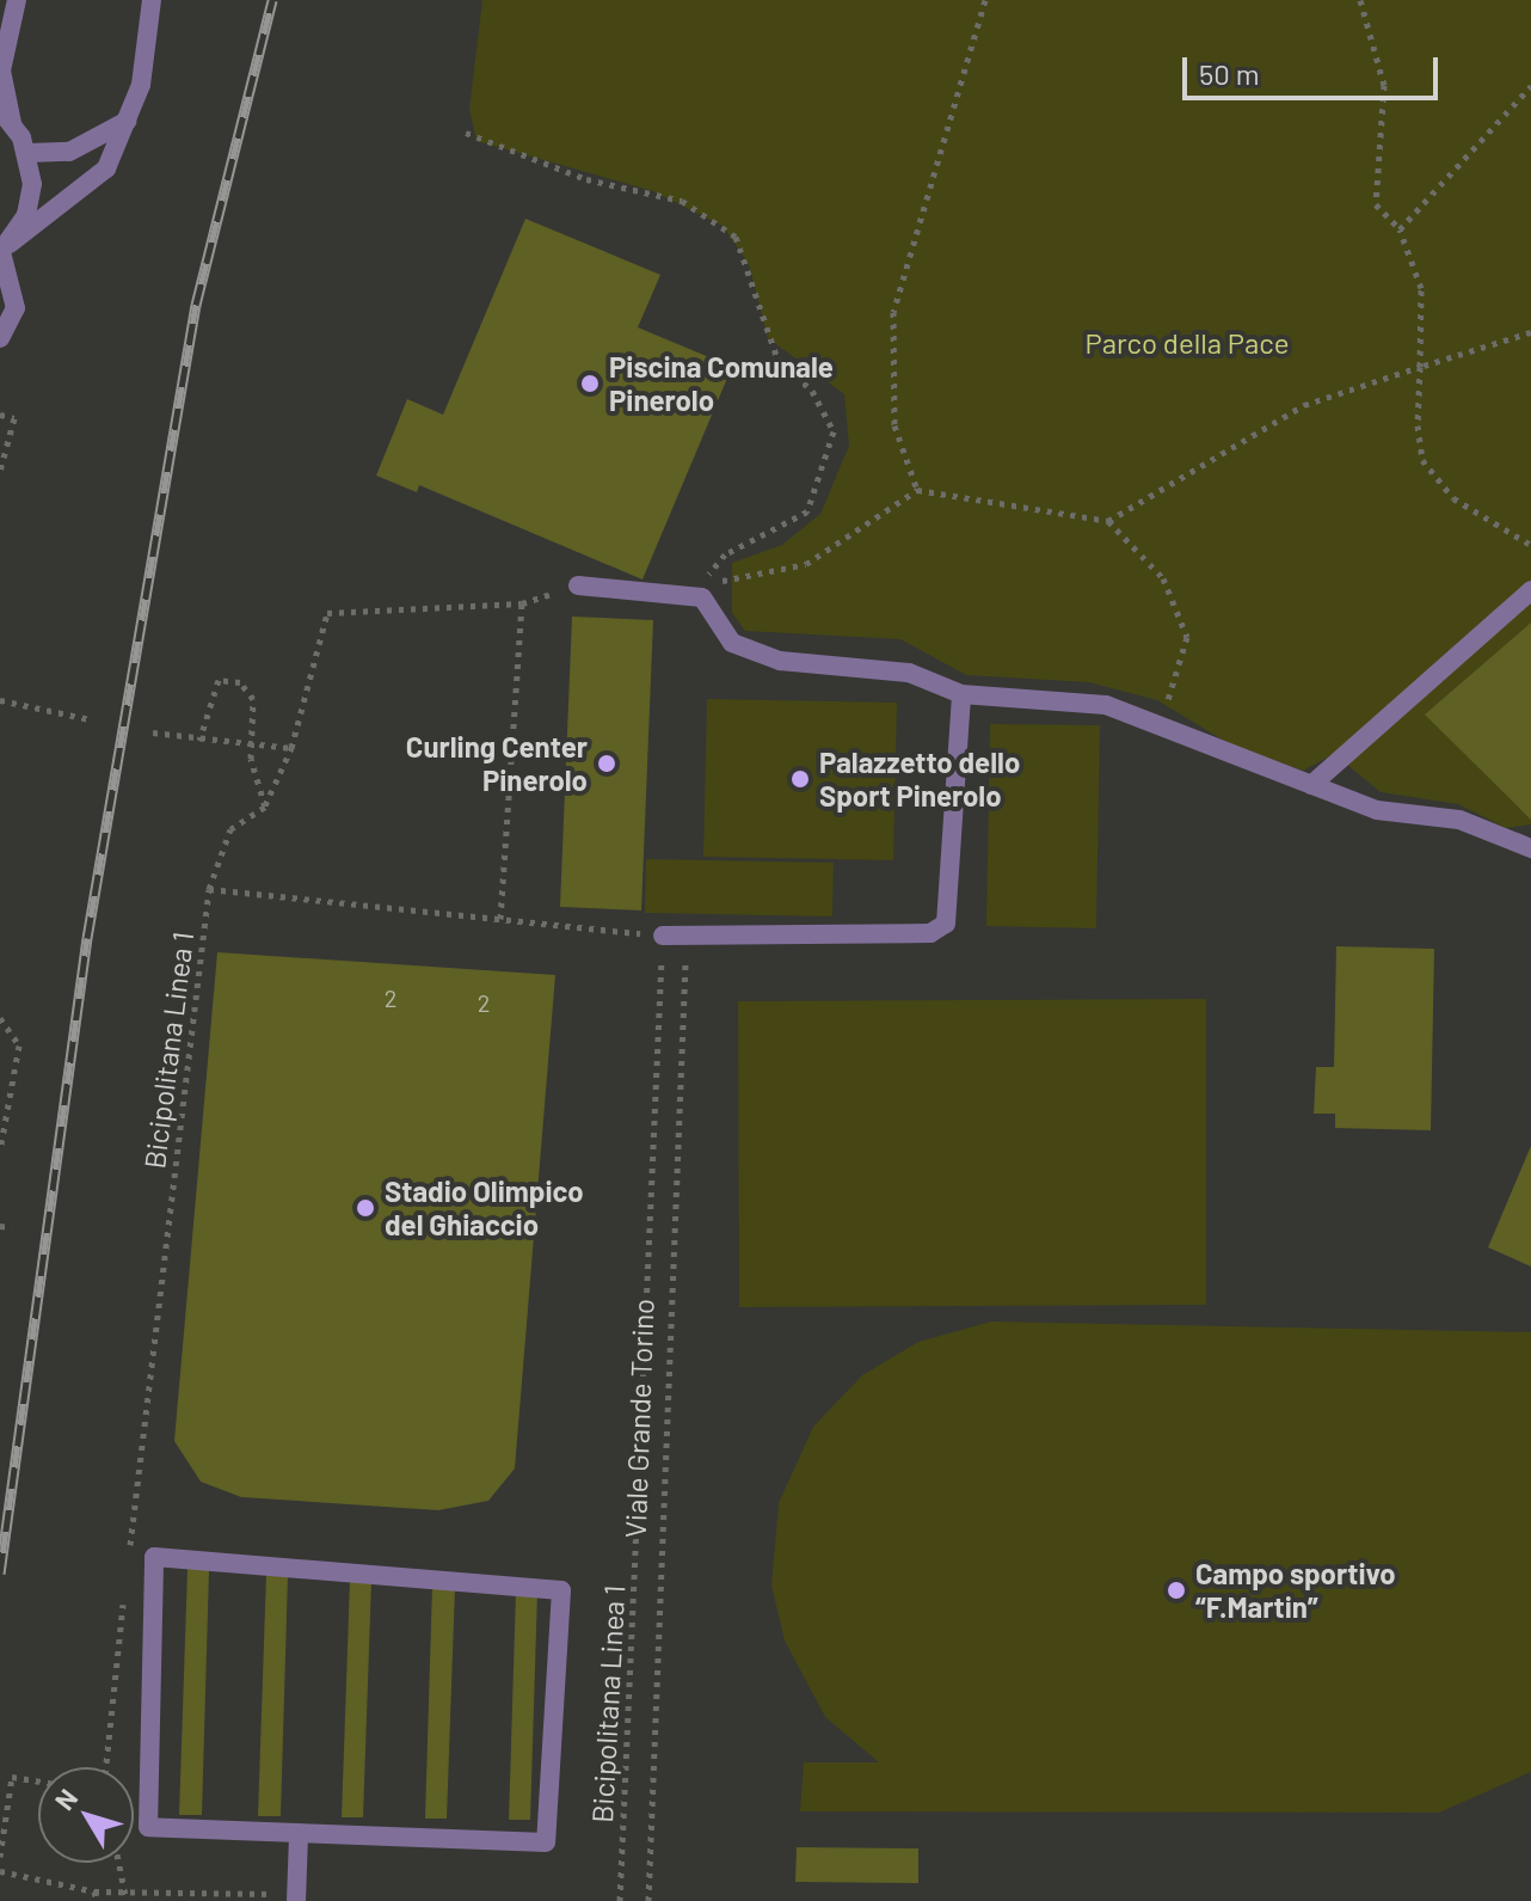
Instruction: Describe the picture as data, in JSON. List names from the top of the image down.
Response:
{
  "streets": {
    "path": ["Bicipolitana Linea 1", "Viale Grande Torino"]
  },
  "parks": ["Parco della Pace"],
  "places": [
    "Piscina Comunale Pinerolo",
    "Curling Center Pinerolo",
    "Palazzetto dello Sport Pinerolo",
    "Stadio Olimpico del Ghiaccio",
    "Campo sportivo “F.Martin”"
  ],
  "house_numbers": ["2", "2"],
  "scale_bar": "50 m",
  "north": "top left"
}
